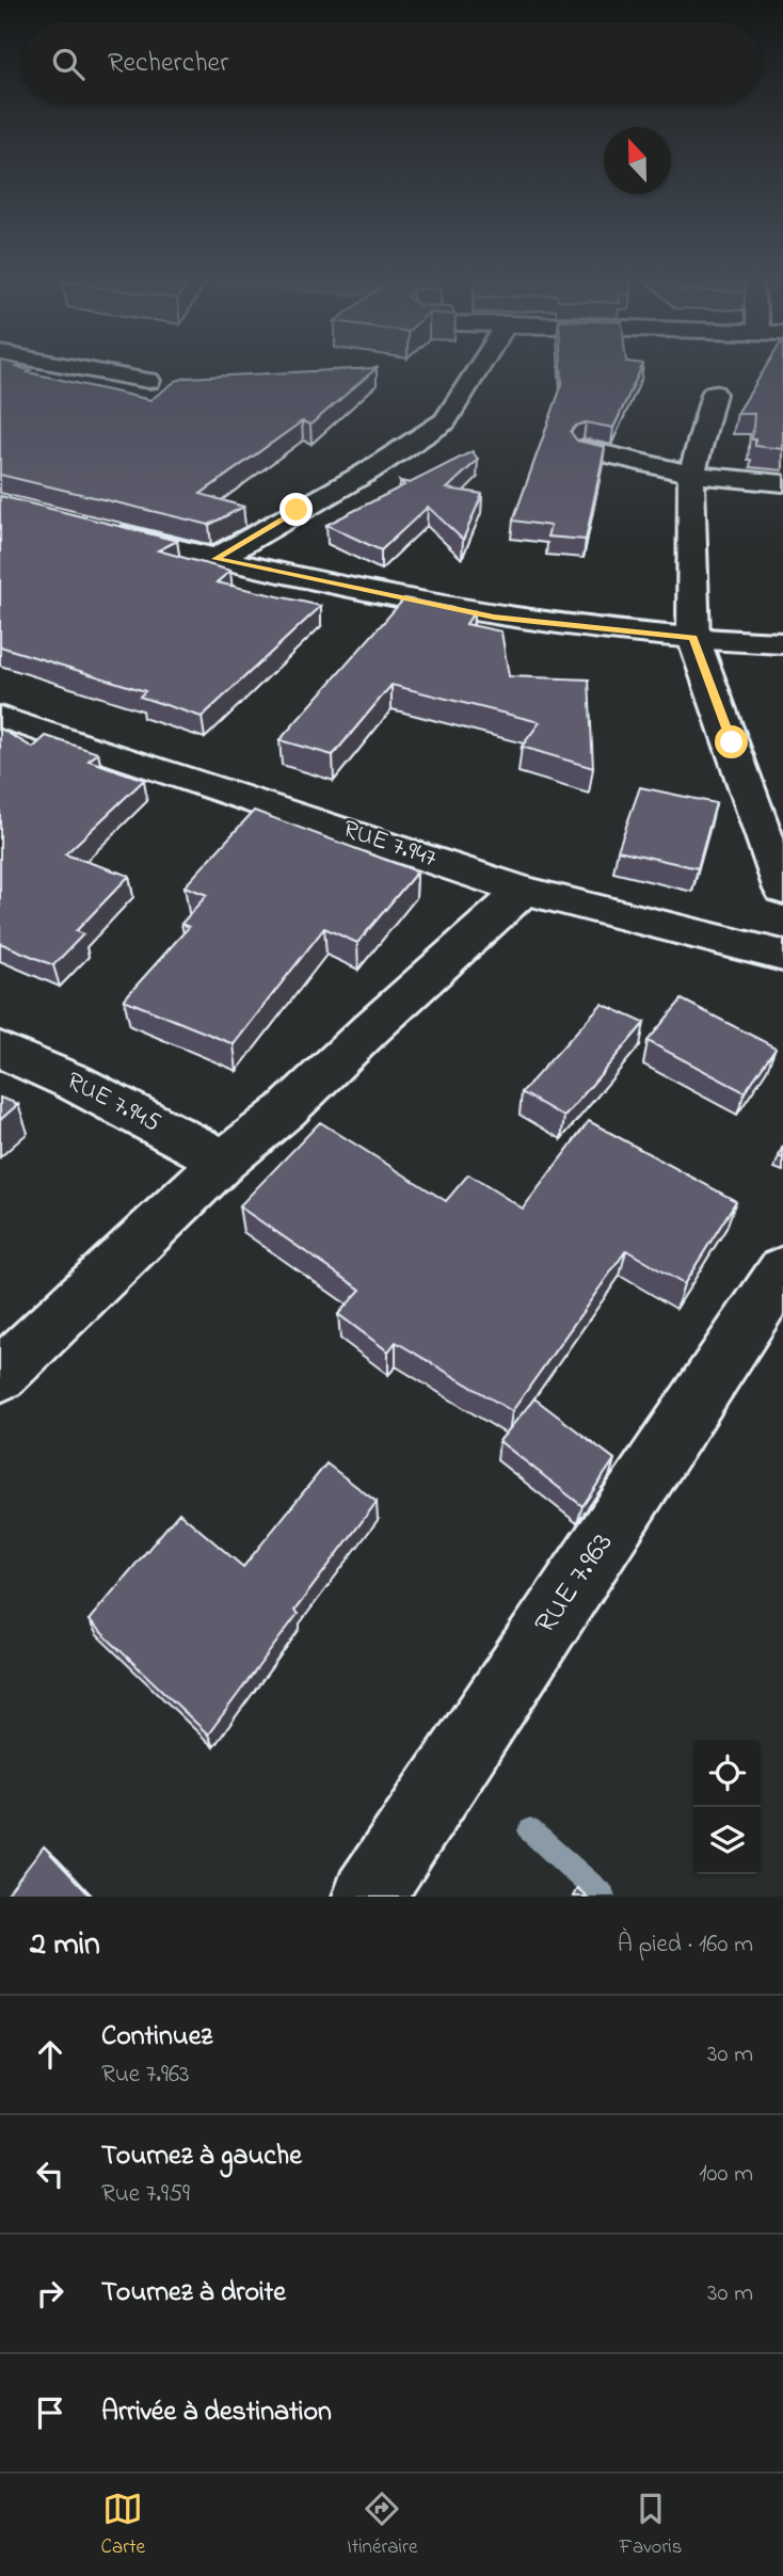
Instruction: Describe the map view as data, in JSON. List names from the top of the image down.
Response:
{
  "streets": {
    "street": ["RUE 7.947", "RUE 7.945", "RUE 7.963"]
  },
  "north": "top",
  "page": {
    "search": "Rechercher",
    "heading": ["2 min", "À pied · 160 m"],
    "list": [
      ["Continuez", "Rue 7.963", "30 m"],
      ["Tournez à gauche", "Rue 7.959", "100 m"],
      ["Tournez à droite", "30 m"],
      "Arrivée à destination"
    ],
    "nav": ["Carte", "Itinéraire", "Favoris"]
  }
}
